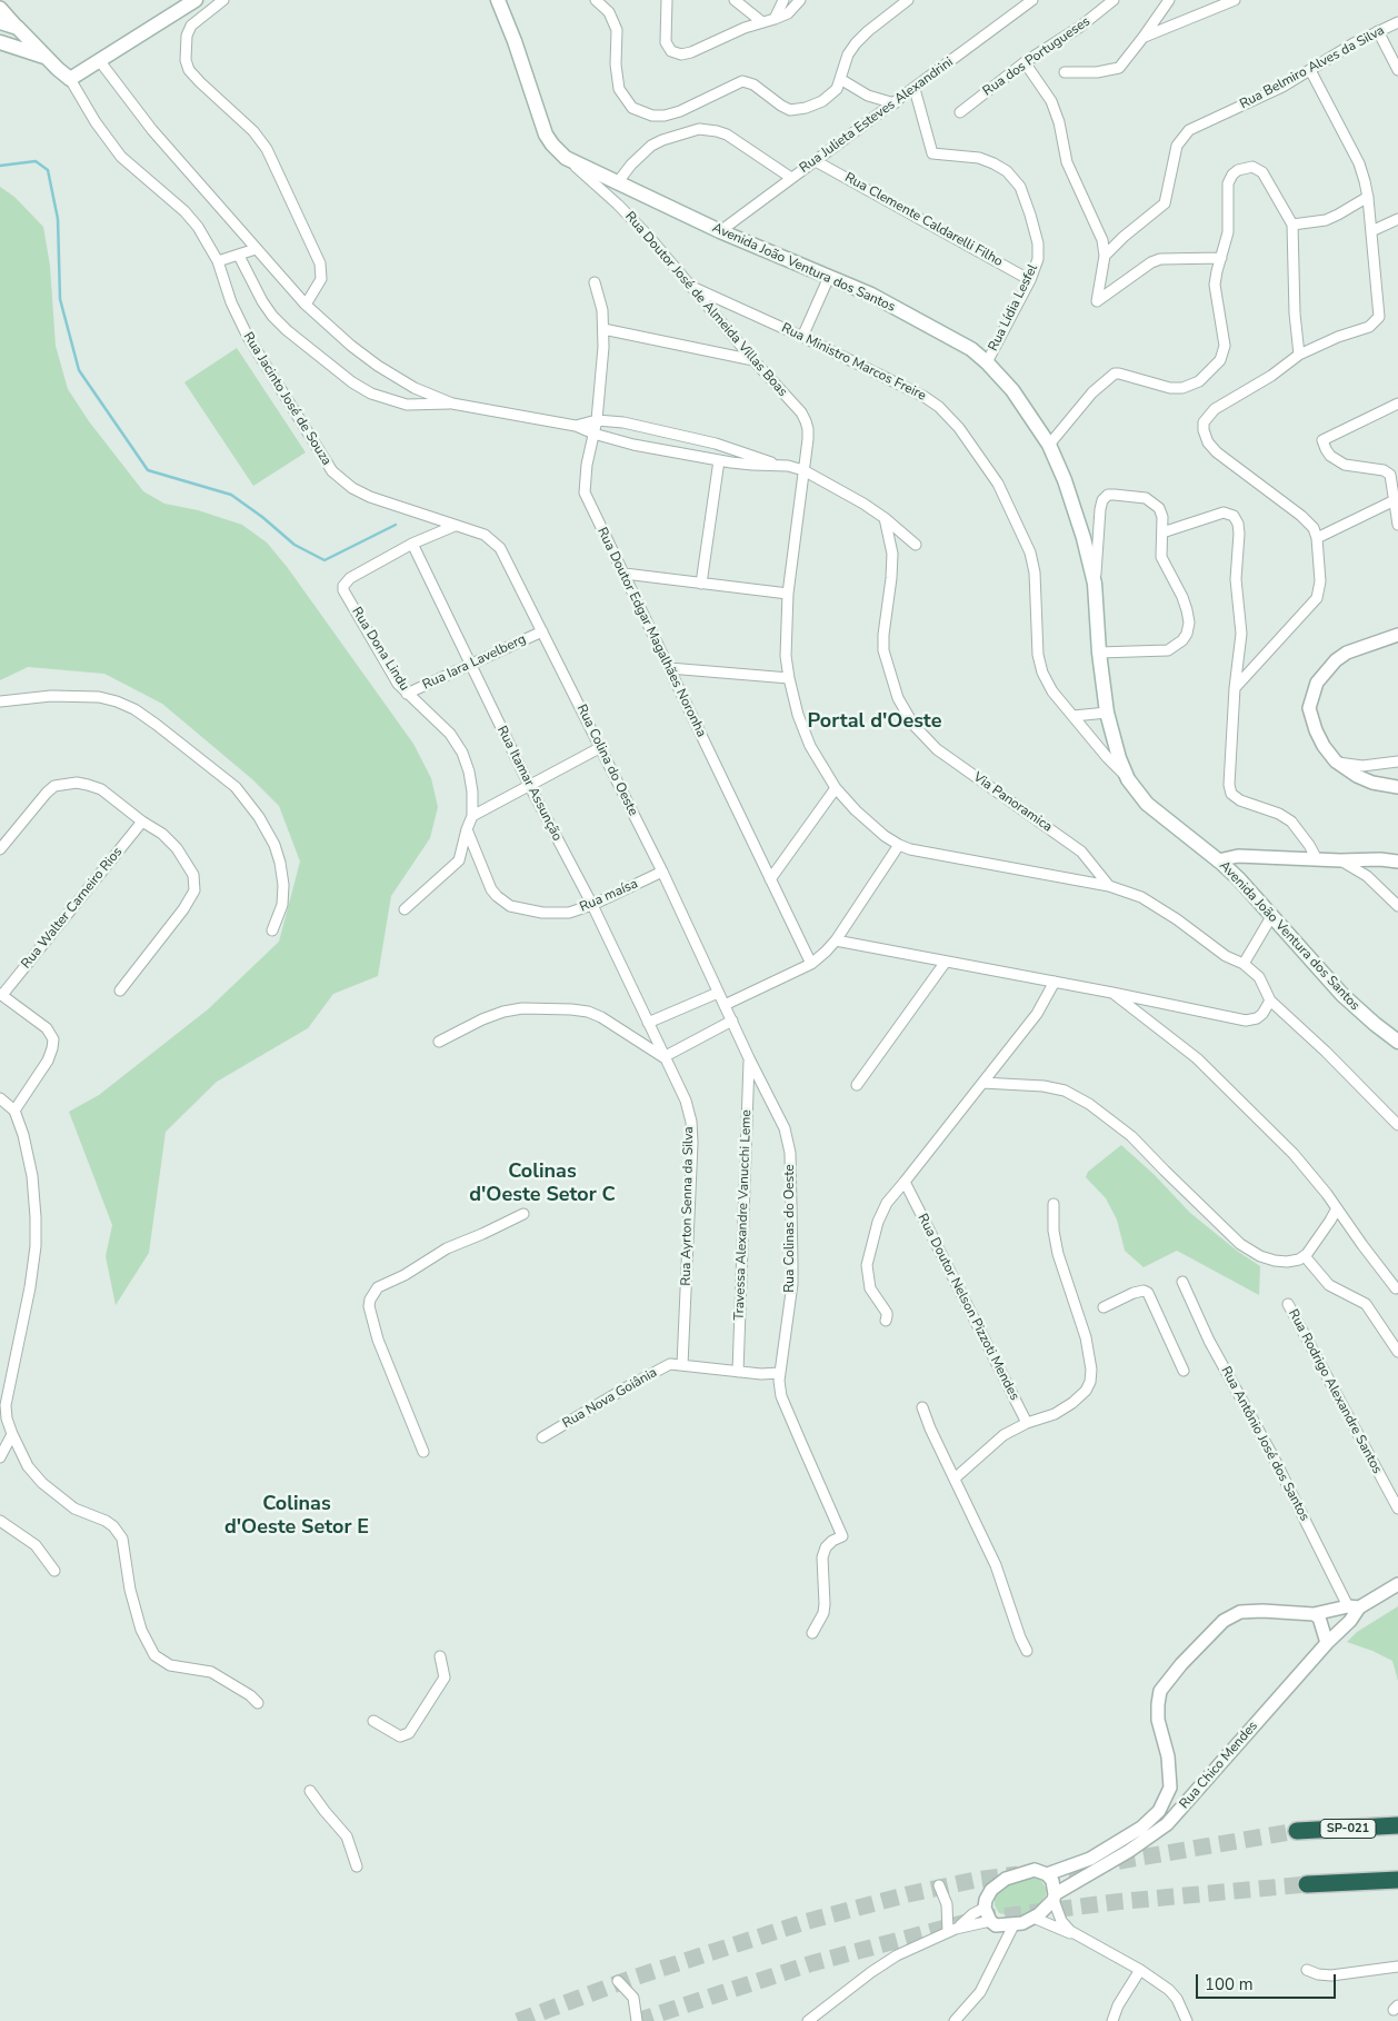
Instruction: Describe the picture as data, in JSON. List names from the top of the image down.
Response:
{
  "streets": {
    "highway": ["SP-021"],
    "main road": ["Avenida João Ventura dos Santos"],
    "street": [
      "Rua dos Portugueses",
      "Rua Belmiro Alves da Silva",
      "Rua Julieta Esteves Alexandrini",
      "Rua Clemente Caldarelli Filho",
      "Rua Doutor José de Almeida Villas Boas",
      "Rua Lídia Lesfel",
      "Rua Ministro Marcos Freire",
      "Rua Jacinto José de Souza",
      "Rua Doutor Edgar Magalhães Noronha",
      "Rua Dona Lindu",
      "Rua Iara Lavelberg",
      "Rua Colina do Oeste",
      "Rua Itamar Assunção",
      "Via Panoramica",
      "Rua maísa",
      "Rua Walter Carneiro Rios",
      "Rua Ayrton Senna da Silva",
      "Travessa Alexandre Vanucchi Leme",
      "Rua Colinas do Oeste",
      "Rua Doutor Nelson Pizzoti Mendes",
      "Rua Rodrigo Alexandre Santos",
      "Rua Nova Goiânia",
      "Rua Antônio José dos Santos",
      "Rua Chico Mendes"
    ]
  },
  "crossings": [
    ["Rua Julieta Esteves Alexandrini", "Rua Clemente Caldarelli Filho"],
    ["Rua Julieta Esteves Alexandrini", "Avenida João Ventura dos Santos"],
    ["Rua Julieta Esteves Alexandrini", "Rua Lídia Lesfel"],
    ["Rua Clemente Caldarelli Filho", "Rua Lídia Lesfel"],
    ["Avenida João Ventura dos Santos", "Rua Doutor José de Almeida Villas Boas"],
    ["Avenida João Ventura dos Santos", "Rua Lídia Lesfel"],
    ["Avenida João Ventura dos Santos", "Rua Ministro Marcos Freire"],
    ["Rua Doutor José de Almeida Villas Boas", "Rua Ministro Marcos Freire"],
    ["Rua Doutor José de Almeida Villas Boas", "Via Panoramica"],
    ["Rua Jacinto José de Souza", "Rua Colina do Oeste"],
    ["Rua Dona Lindu", "Rua Iara Lavelberg"],
    ["Rua Dona Lindu", "Rua Itamar Assunção"],
    ["Rua Dona Lindu", "Rua maísa"],
    ["Rua Iara Lavelberg", "Rua Colina do Oeste"],
    ["Rua Iara Lavelberg", "Rua Itamar Assunção"],
    ["Rua Colina do Oeste", "Rua maísa"],
    ["Rua Colina do Oeste", "Rua Colinas do Oeste"],
    ["Rua Itamar Assunção", "Rua maísa"],
    ["Rua Itamar Assunção", "Rua Ayrton Senna da Silva"],
    ["Rua Ayrton Senna da Silva", "Rua Nova Goiânia"],
    ["Travessa Alexandre Vanucchi Leme", "Rua Colinas do Oeste"],
    ["Travessa Alexandre Vanucchi Leme", "Rua Nova Goiânia"],
    ["Rua Colinas do Oeste", "Rua Nova Goiânia"],
    ["Rua Antônio José dos Santos", "Rua Chico Mendes"]
  ],
  "districts": ["Portal d'Oeste", "Colinas d'Oeste Setor C", "Colinas d'Oeste Setor E"],
  "scale_bar": "100 m"
}
